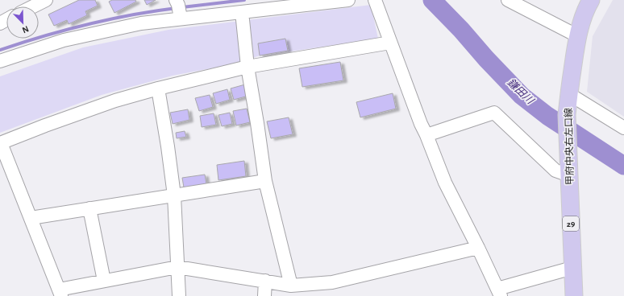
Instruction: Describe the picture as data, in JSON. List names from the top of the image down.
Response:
{
  "streets": {
    "main road": ["甲府中央右左口線", "29"]
  },
  "water": ["鎌田川"],
  "north": "bottom right"
}
